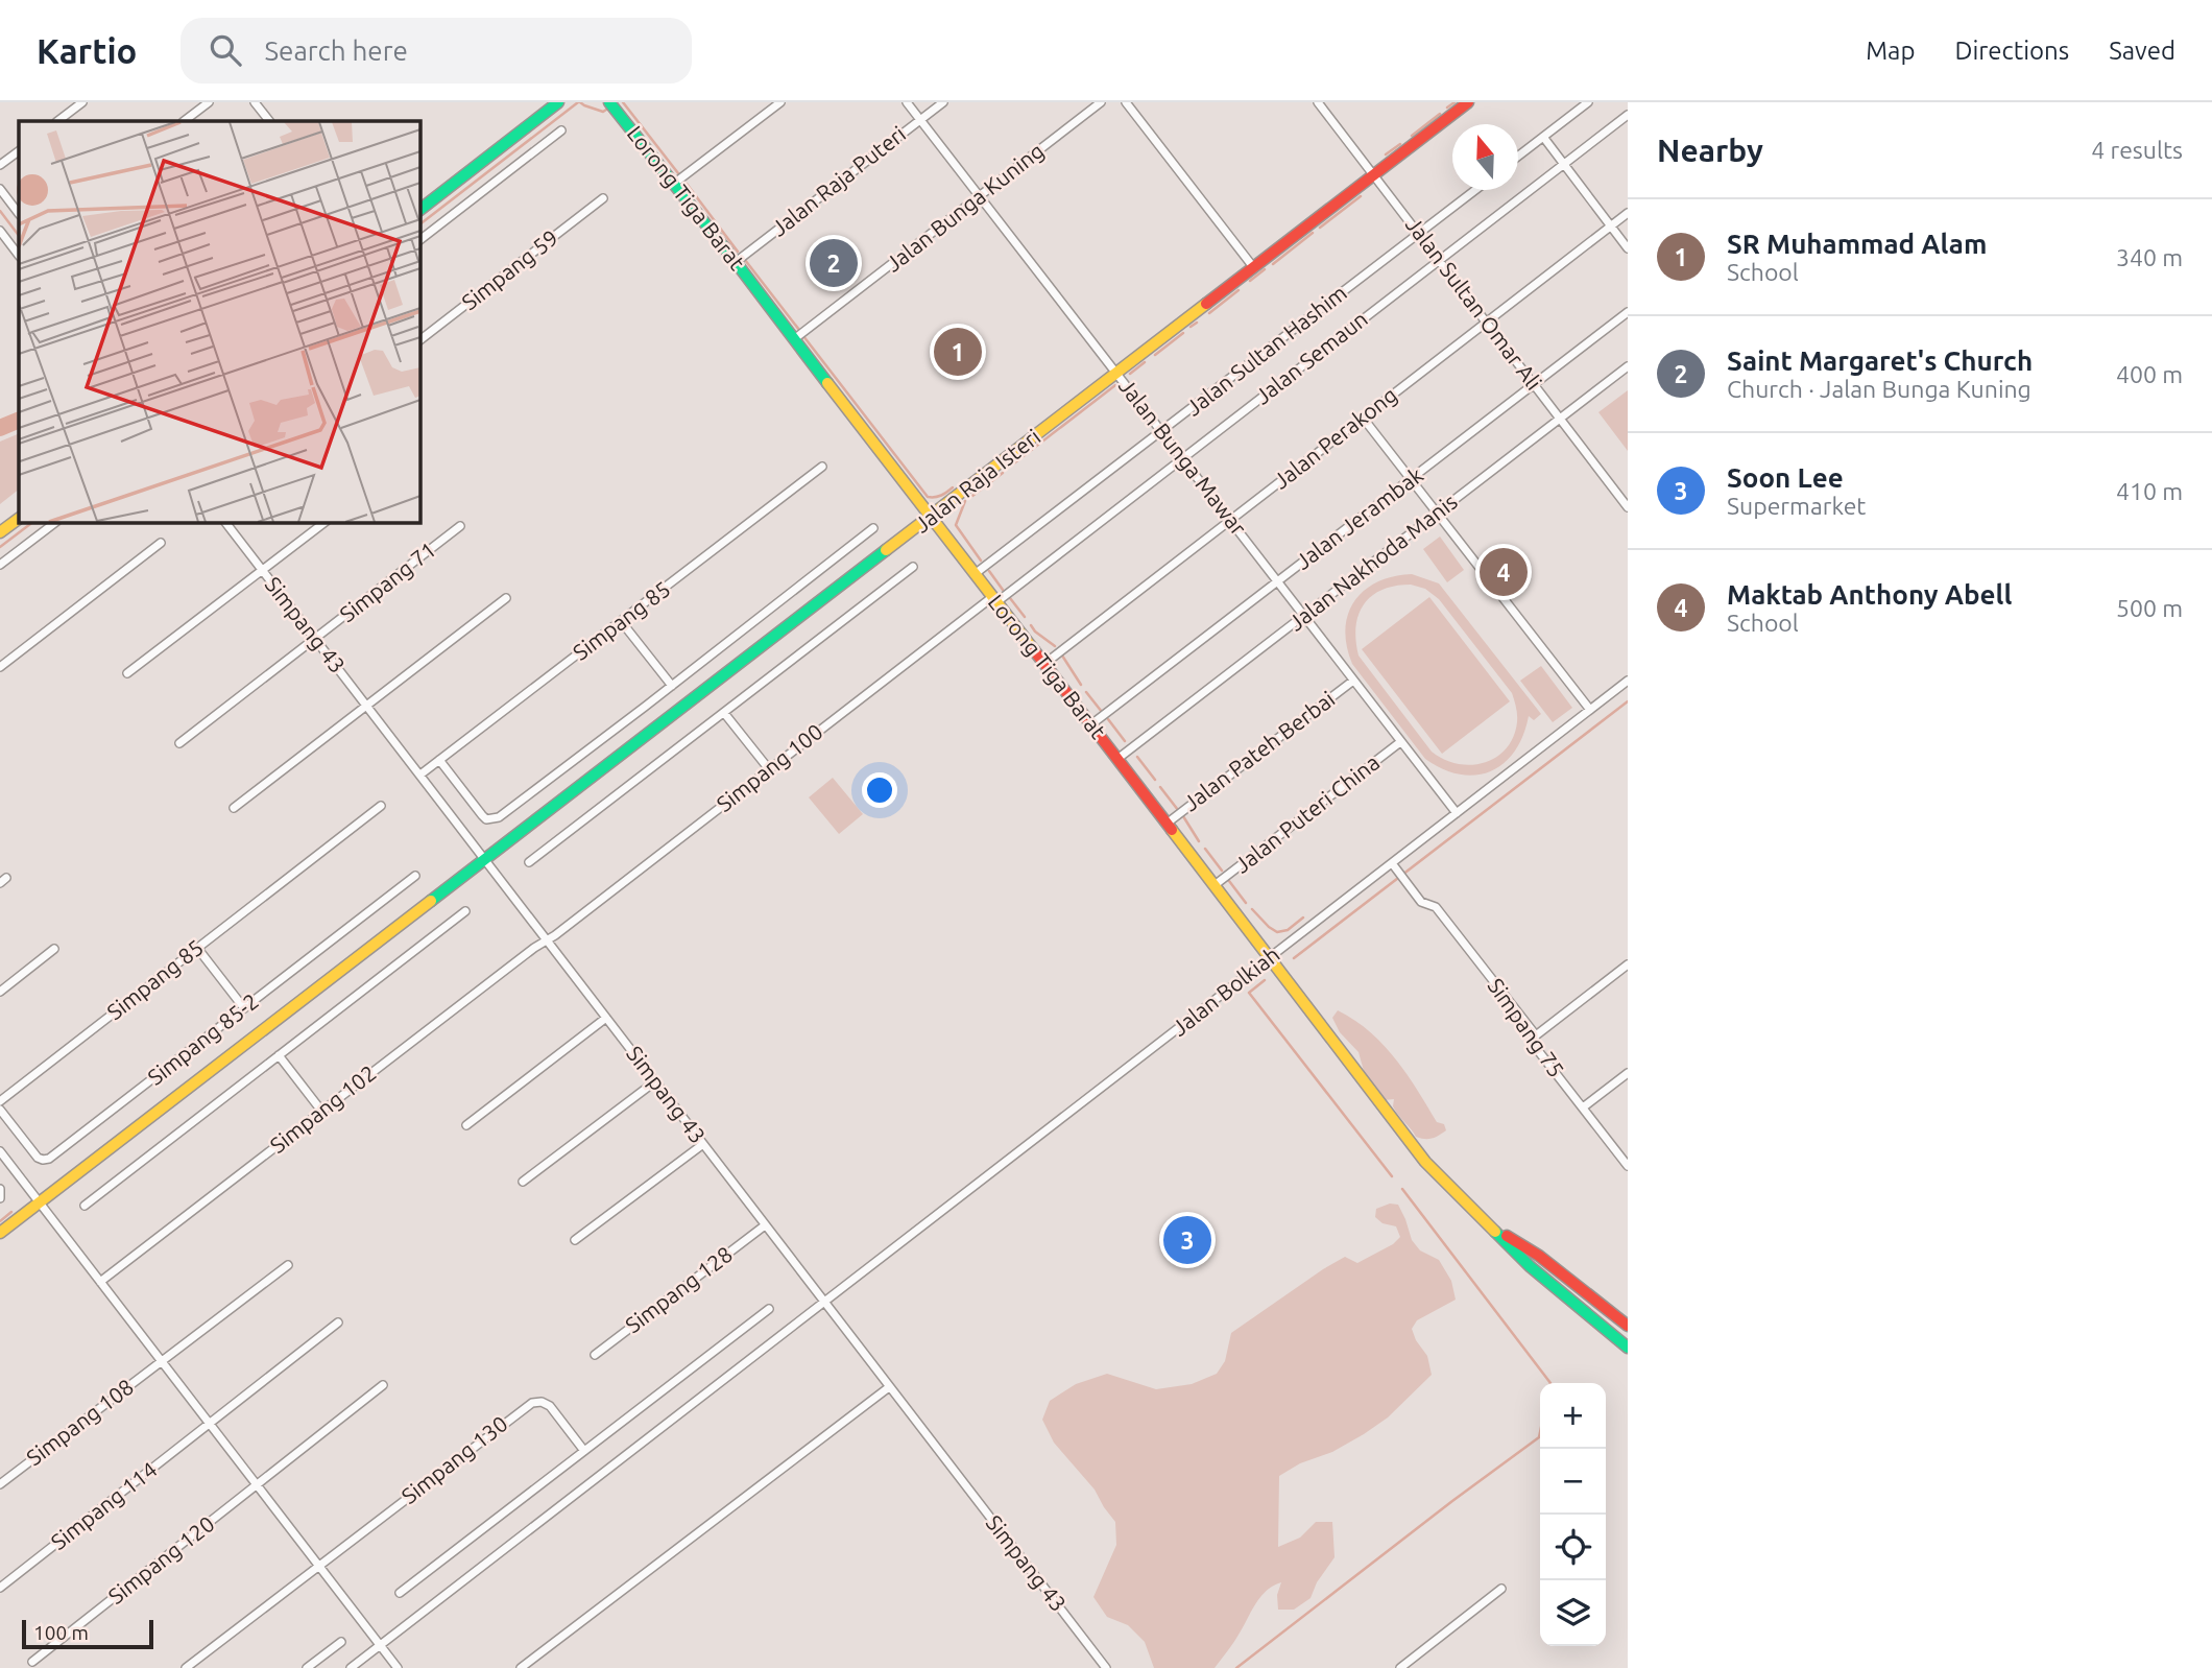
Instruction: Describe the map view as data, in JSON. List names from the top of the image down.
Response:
{
  "streets": {
    "main road": ["Lorong Tiga Barat", "Jalan Raja Isteri"],
    "street": [
      "Jalan Raja Puteri",
      "Jalan Bunga Kuning",
      "Simpang 59",
      "Jalan Sultan Omar Ali",
      "Jalan Sultan Hashim",
      "Jalan Semaun",
      "Jalan Perakong",
      "Jalan Bunga Mawar",
      "Jalan Jerambak",
      "Jalan Nakhoda Manis",
      "Simpang 71",
      "Simpang 85",
      "Simpang 43",
      "Jalan Pateh Berbai",
      "Simpang 100",
      "Jalan Puteri China",
      "Jalan Bolkiah",
      "Simpang 75",
      "Simpang 85-2",
      "Simpang 102",
      "Simpang 128",
      "Simpang 108",
      "Simpang 130",
      "Simpang 114",
      "Simpang 120"
    ]
  },
  "crossings": [
    ["Jalan Raja Puteri", "Lorong Tiga Barat"],
    ["Jalan Raja Puteri", "Jalan Bunga Mawar"],
    ["Lorong Tiga Barat", "Jalan Bunga Kuning"],
    ["Lorong Tiga Barat", "Jalan Sultan Hashim"],
    ["Lorong Tiga Barat", "Jalan Semaun"],
    ["Lorong Tiga Barat", "Jalan Perakong"],
    ["Lorong Tiga Barat", "Jalan Raja Isteri"],
    ["Lorong Tiga Barat", "Jalan Jerambak"],
    ["Lorong Tiga Barat", "Jalan Nakhoda Manis"],
    ["Lorong Tiga Barat", "Jalan Pateh Berbai"],
    ["Lorong Tiga Barat", "Simpang 100"],
    ["Lorong Tiga Barat", "Jalan Puteri China"],
    ["Lorong Tiga Barat", "Jalan Bolkiah"],
    ["Jalan Bunga Kuning", "Jalan Bunga Mawar"],
    ["Jalan Sultan Omar Ali", "Jalan Sultan Hashim"],
    ["Jalan Sultan Omar Ali", "Jalan Semaun"],
    ["Jalan Sultan Omar Ali", "Jalan Perakong"],
    ["Jalan Sultan Omar Ali", "Jalan Raja Isteri"],
    ["Jalan Sultan Omar Ali", "Jalan Jerambak"],
    ["Jalan Sultan Omar Ali", "Jalan Nakhoda Manis"],
    ["Jalan Sultan Hashim", "Jalan Bunga Mawar"],
    ["Jalan Semaun", "Jalan Bunga Mawar"],
    ["Jalan Semaun", "Simpang 100"],
    ["Jalan Perakong", "Jalan Bunga Mawar"],
    ["Jalan Bunga Mawar", "Jalan Raja Isteri"],
    ["Jalan Bunga Mawar", "Jalan Jerambak"],
    ["Jalan Bunga Mawar", "Jalan Nakhoda Manis"],
    ["Jalan Bunga Mawar", "Jalan Pateh Berbai"],
    ["Jalan Bunga Mawar", "Jalan Puteri China"],
    ["Jalan Bunga Mawar", "Jalan Bolkiah"],
    ["Jalan Raja Isteri", "Simpang 43"],
    ["Simpang 71", "Simpang 43"],
    ["Simpang 85", "Simpang 43"],
    ["Simpang 43", "Simpang 100"],
    ["Simpang 43", "Jalan Bolkiah"],
    ["Simpang 43", "Simpang 102"],
    ["Simpang 43", "Simpang 128"],
    ["Simpang 100", "Simpang 102"],
    ["Jalan Bolkiah", "Simpang 75"]
  ],
  "scale_bar": "100 m",
  "north": "top",
  "page": {
    "header": "Kartio",
    "search": "Search here",
    "nav": ["Map", "Directions", "Saved"],
    "heading": ["Nearby", "4 results"],
    "list": [
      {
        "mark": "1",
        "name": "SR Muhammad Alam",
        "note": "School",
        "value": "340 m"
      },
      {
        "mark": "2",
        "name": "Saint Margaret's Church",
        "note": "Church · Jalan Bunga Kuning",
        "value": "400 m"
      },
      {
        "mark": "3",
        "name": "Soon Lee",
        "note": "Supermarket",
        "value": "410 m"
      },
      {
        "mark": "4",
        "name": "Maktab Anthony Abell",
        "note": "School",
        "value": "500 m"
      }
    ],
    "pins": [
      "2",
      "1",
      "4",
      "3"
    ],
    "map_buttons": ["+", "−"],
    "scale": "100 m"
  }
}
